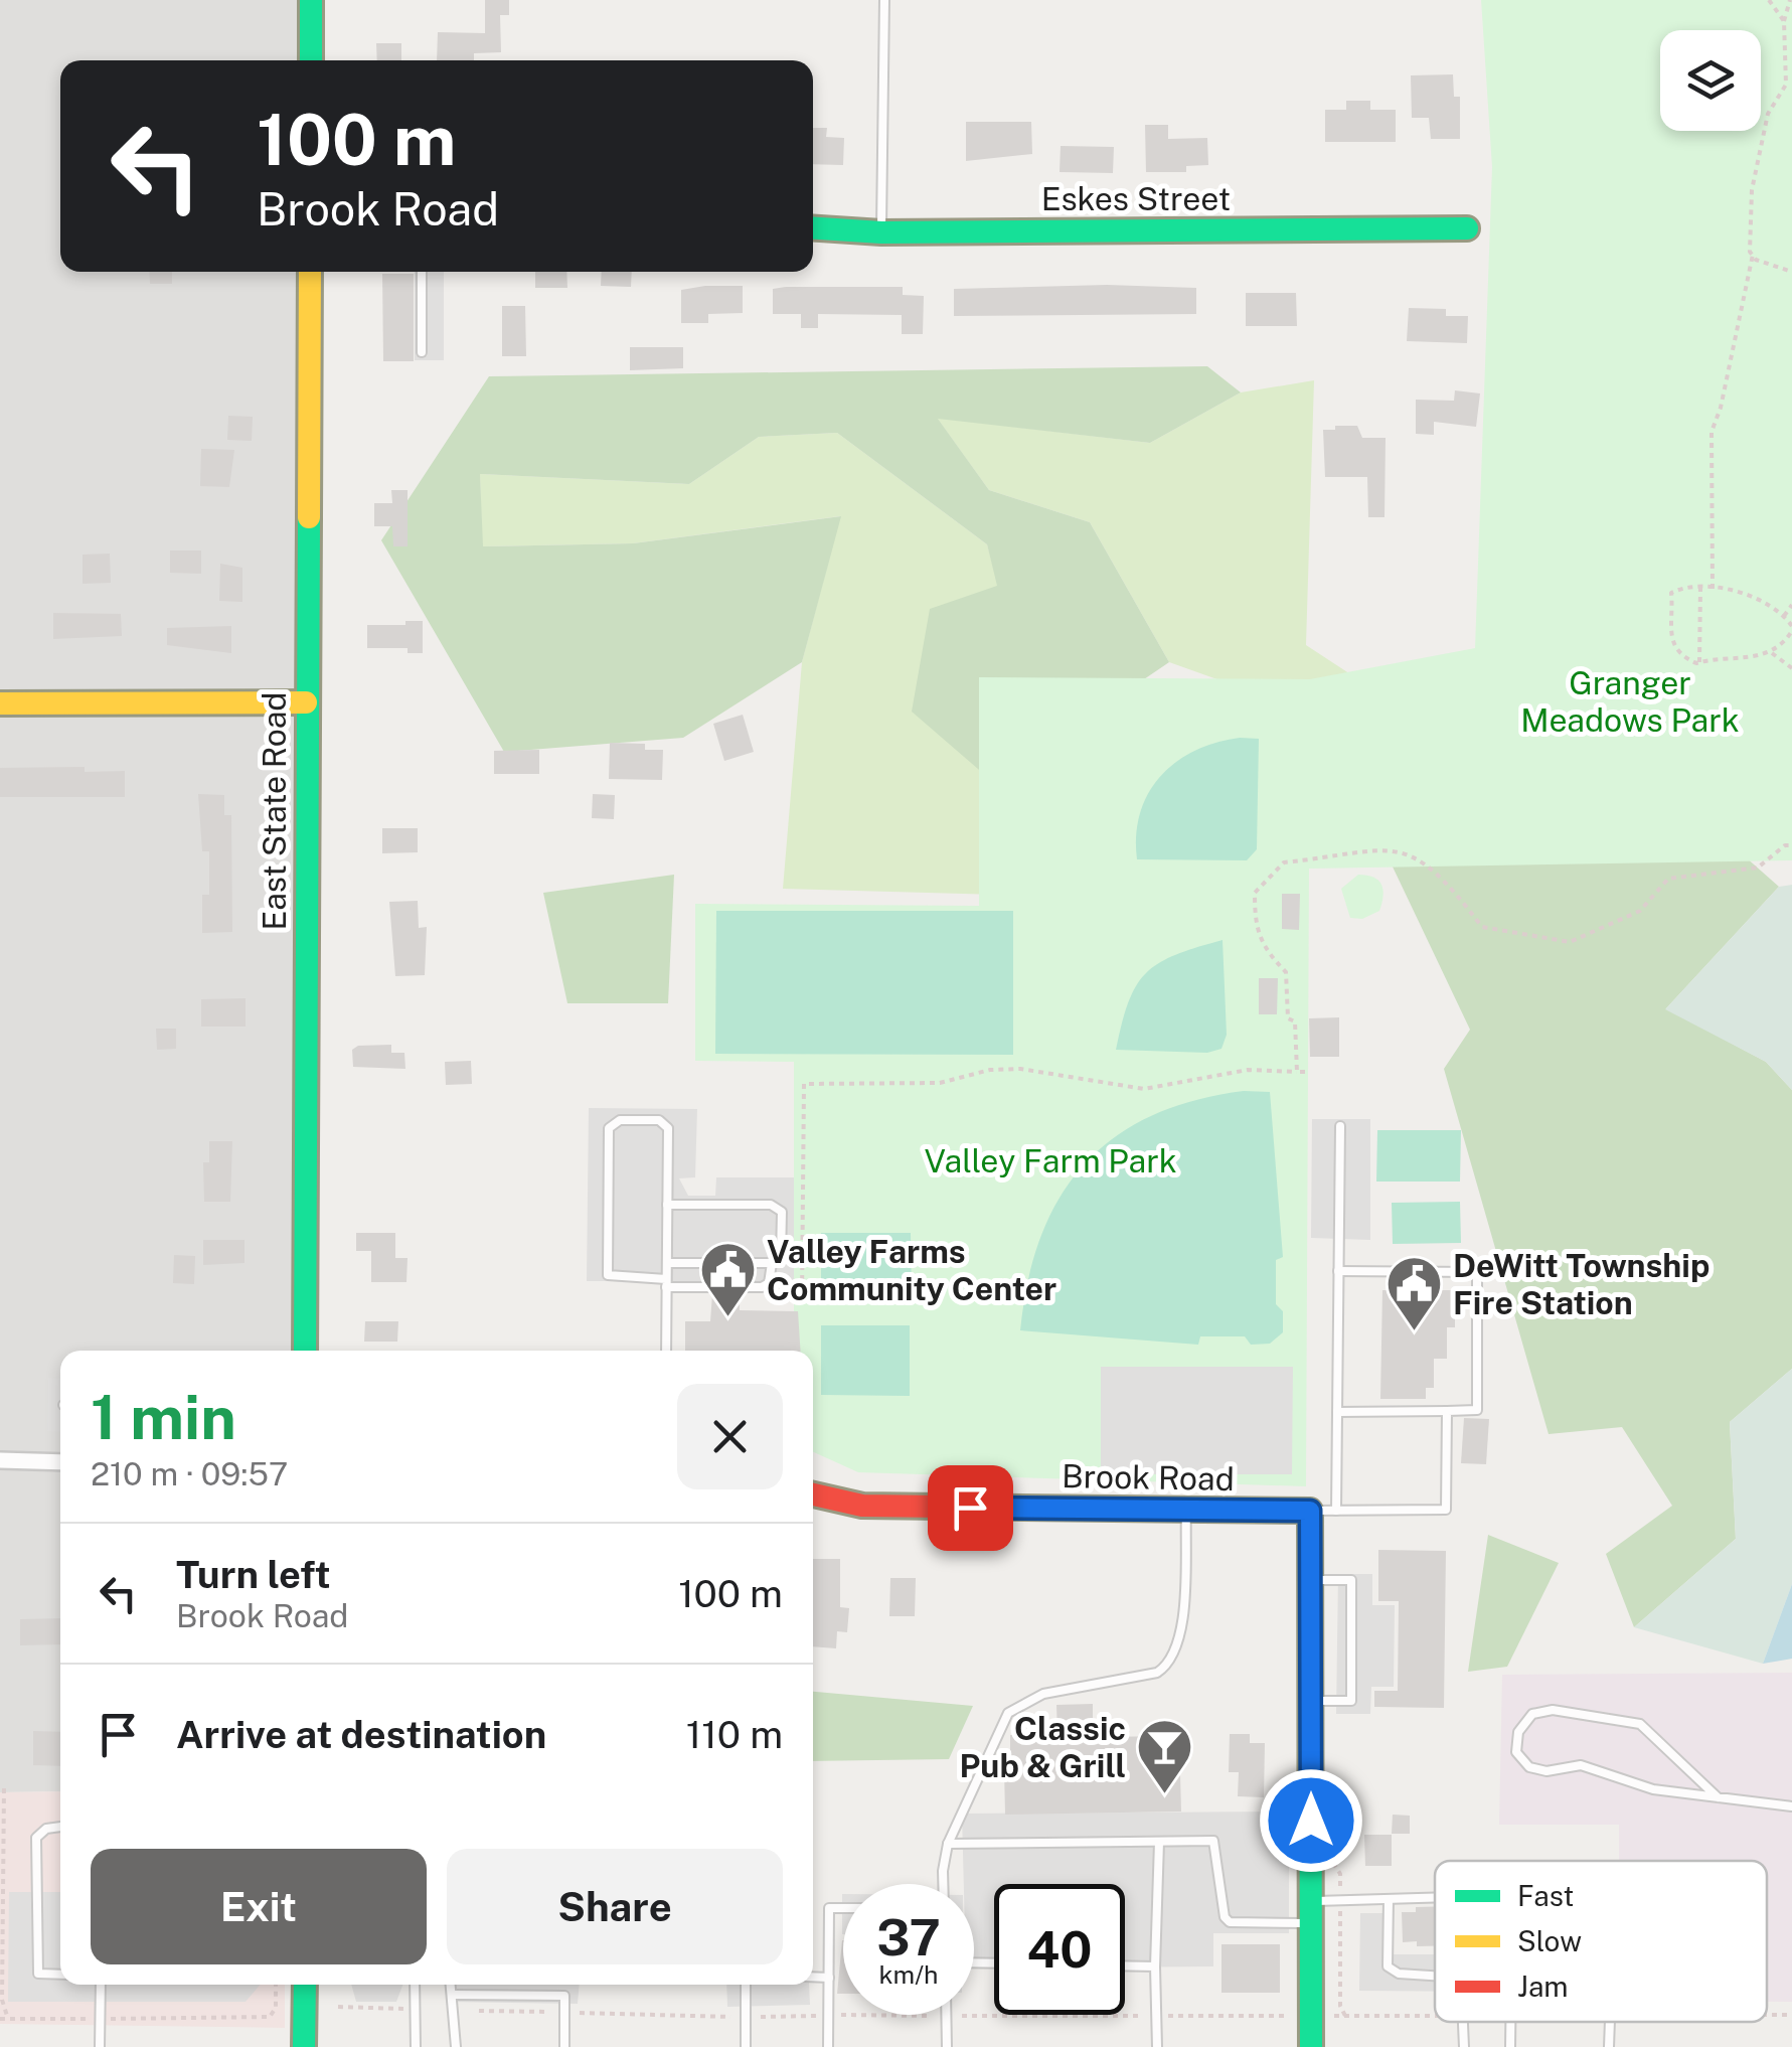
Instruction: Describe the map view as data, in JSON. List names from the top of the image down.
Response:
{
  "streets": {
    "street": ["Eskes Street", "East State Road", "Brook Road"]
  },
  "parks": ["Granger Meadows Park", "Valley Farm Park"],
  "places": {
    "public building": ["Valley Farms Community Center", "DeWitt Township Fire Station"],
    "bar": ["Classic Pub & Grill"]
  },
  "legend": ["Fast", "Slow", "Jam"],
  "page": {
    "turn": ["100 m", "Brook Road"],
    "heading": ["1 min", "210 m · 09:57"],
    "list": [
      {
        "name": "Turn left",
        "note": "Brook Road",
        "value": "100 m"
      },
      {
        "name": "Arrive at destination",
        "value": "110 m"
      }
    ],
    "buttons": ["Exit", "Share"],
    "speed": "37 km/h",
    "limit": "40"
  }
}
